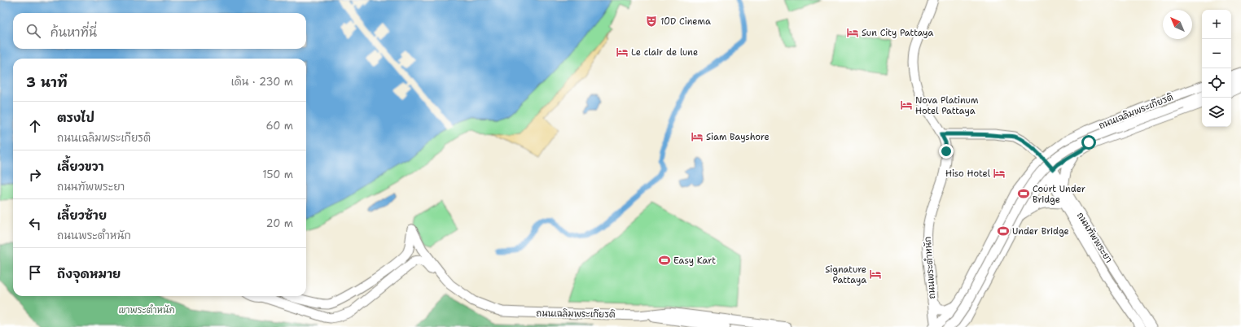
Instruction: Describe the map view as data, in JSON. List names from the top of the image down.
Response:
{
  "streets": {
    "main road": ["ถนนเฉลิมพระเกียรติ", "ถนนทัพพระยา", "ถนนพระตำหนัก"]
  },
  "crossings": [
    ["ถนนเฉลิมพระเกียรติ", "ถนนทัพพระยา"],
    ["ถนนเฉลิมพระเกียรติ", "ถนนพระตำหนัก"],
    ["ถนนทัพพระยา", "ถนนพระตำหนัก"]
  ],
  "parks": ["เขาพระตำหนัก"],
  "places": {
    "theatre": ["10D Cinema"],
    "hotel": [
      "Sun City Pattaya",
      "Le clair de lune",
      "Nova Platinum Hotel Pattaya",
      "Siam Bayshore",
      "Hiso Hotel",
      "Signature Pattaya"
    ],
    "sports": ["Court Under Bridge", "Under Bridge", "Easy Kart"]
  },
  "north": "top left",
  "page": {
    "map_buttons": ["+", "−"],
    "search": "ค้นหาที่นี่",
    "heading": ["3 นาที", "เดิน · 230 m"],
    "list": [
      ["ตรงไป", "ถนนเฉลิมพระเกียรติ", "60 m"],
      ["เลี้ยวขวา", "ถนนทัพพระยา", "150 m"],
      ["เลี้ยวซ้าย", "ถนนพระตำหนัก", "20 m"],
      "ถึงจุดหมาย"
    ]
  }
}
